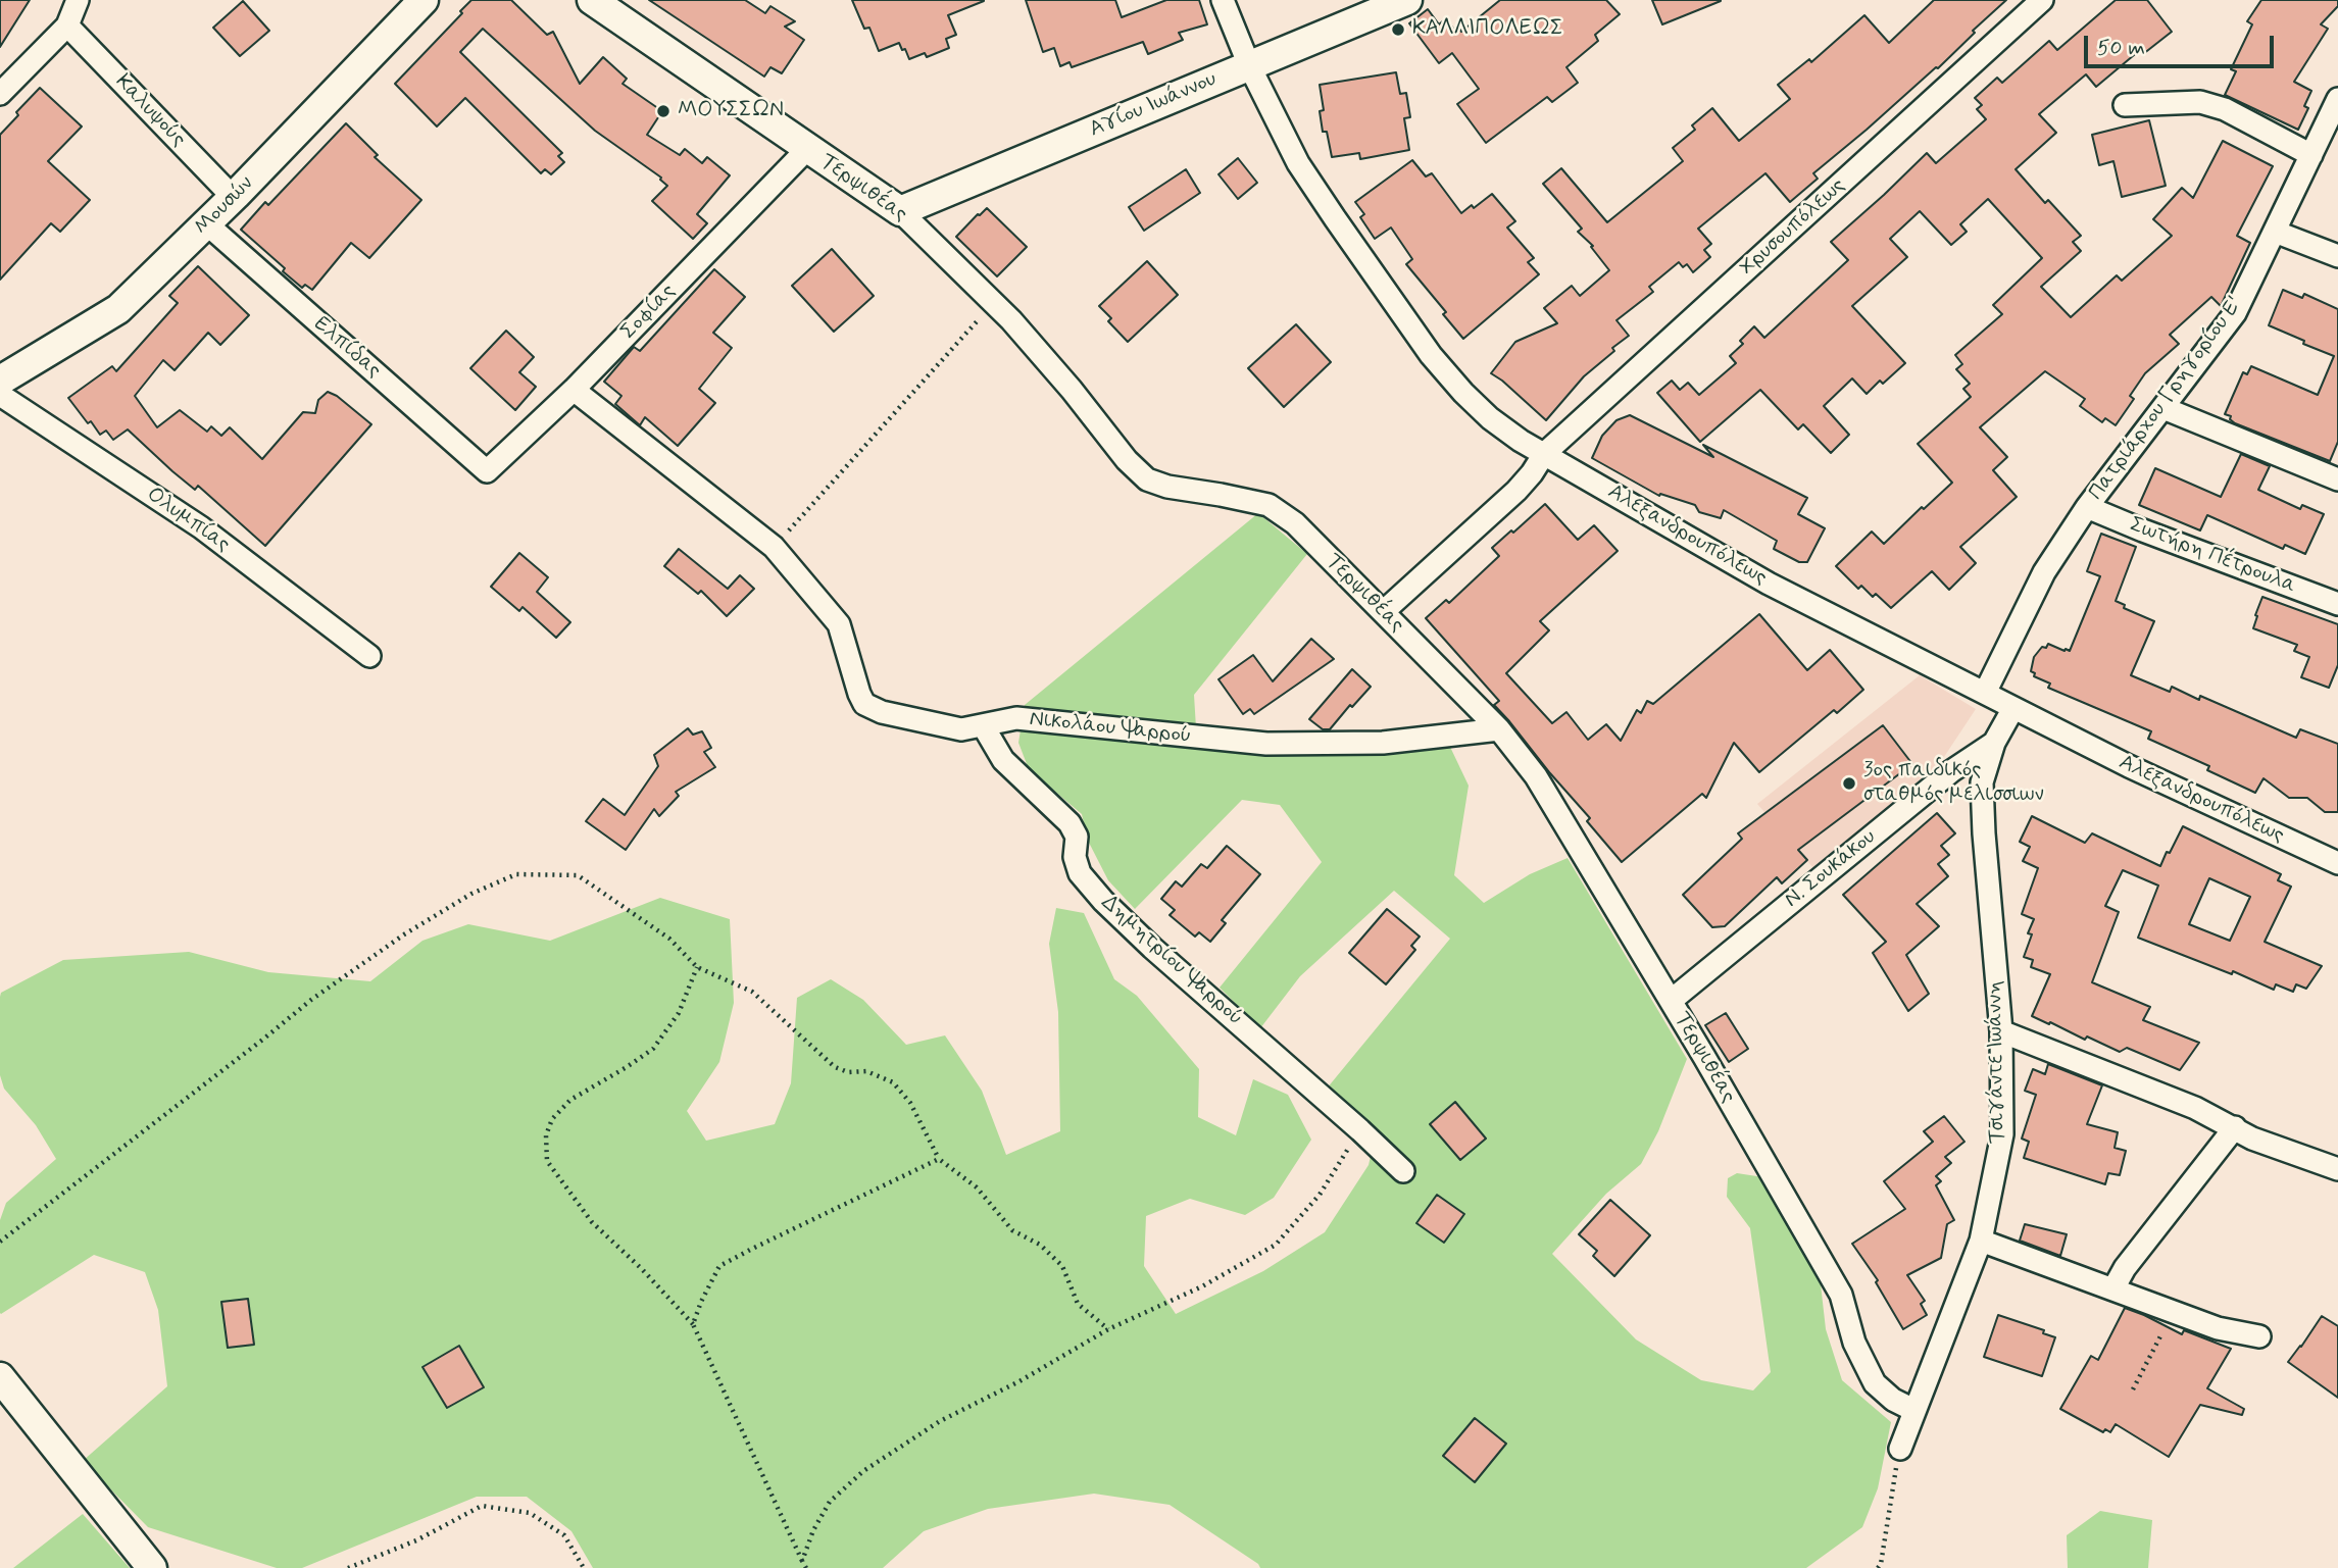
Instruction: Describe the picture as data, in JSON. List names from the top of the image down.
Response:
{
  "streets": {
    "street": [
      "Αγίου Ιωάννου",
      "Καλυψούς",
      "Τερψιθέας",
      "Μουσών",
      "Χρυσουπόλεως",
      "Σοφίας",
      "Ελπίδας",
      "Πατριάρχου Γρηγορίου Ε'",
      "Ολυμπίας",
      "Αλεξανδρουπόλεως",
      "Σωτήρη Πέτρουλα",
      "Νικολάου Ψαρρού",
      "Ν. Σουκάκου",
      "Δημητρίου Ψαρρού",
      "Τσιγάντε Ιωάννη"
    ]
  },
  "crossings": [
    ["Αγίου Ιωάννου", "Τερψιθέας"],
    ["Αγίου Ιωάννου", "Αλεξανδρουπόλεως"],
    ["Καλυψούς", "Μουσών"],
    ["Τερψιθέας", "Χρυσουπόλεως"],
    ["Τερψιθέας", "Σοφίας"],
    ["Τερψιθέας", "Νικολάου Ψαρρού"],
    ["Τερψιθέας", "Ν. Σουκάκου"],
    ["Τερψιθέας", "Τσιγάντε Ιωάννη"],
    ["Μουσών", "Ελπίδας"],
    ["Χρυσουπόλεως", "Αλεξανδρουπόλεως"],
    ["Σοφίας", "Ελπίδας"],
    ["Σοφίας", "Νικολάου Ψαρρού"],
    ["Πατριάρχου Γρηγορίου Ε'", "Αλεξανδρουπόλεως"],
    ["Πατριάρχου Γρηγορίου Ε'", "Σωτήρη Πέτρουλα"],
    ["Αλεξανδρουπόλεως", "Τσιγάντε Ιωάννη"],
    ["Νικολάου Ψαρρού", "Δημητρίου Ψαρρού"],
    ["Ν. Σουκάκου", "Τσιγάντε Ιωάννη"]
  ],
  "places": ["ΚΑΛΛΙΠΟΛΕΩΣ", "ΜΟΥΣΣΩΝ", "3ος παιδικός σταθμός μελισσιων"],
  "scale_bar": "50 m"
}
